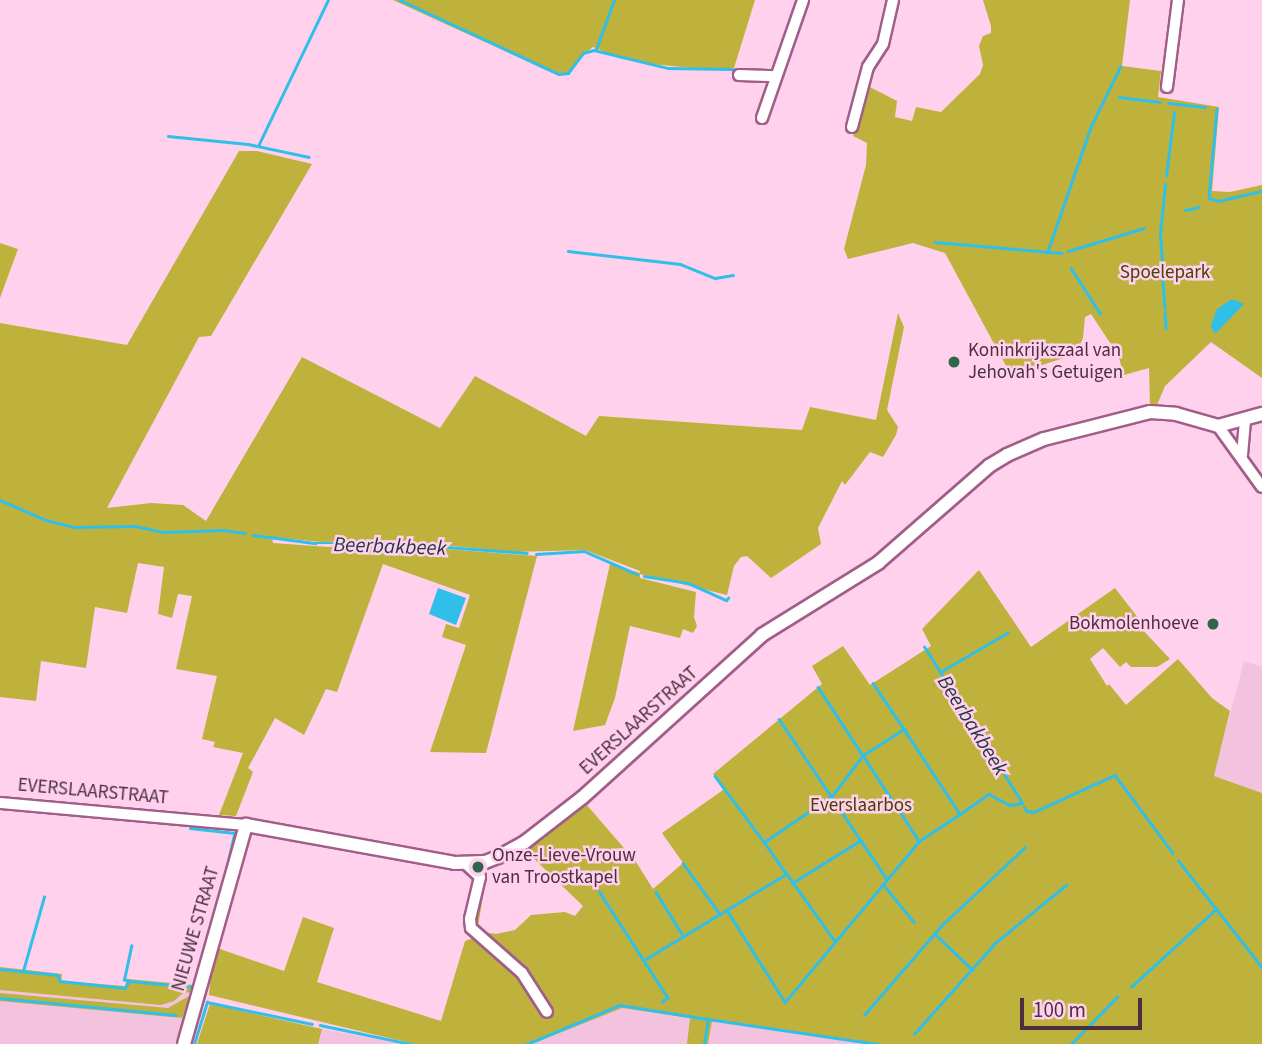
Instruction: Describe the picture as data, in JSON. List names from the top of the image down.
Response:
{
  "streets": {
    "street": ["EVERSLAARSTRAAT", "NIEUWE STRAAT"]
  },
  "crossings": [
    ["EVERSLAARSTRAAT", "NIEUWE STRAAT"]
  ],
  "water": ["Beerbakbeek"],
  "parks": ["Spoelepark", "Everslaarbos"],
  "places": ["Koninkrijkszaal van Jehovah's Getuigen", "Bokmolenhoeve", "Onze-Lieve-Vrouw van Troostkapel"],
  "scale_bar": "100 m"
}
